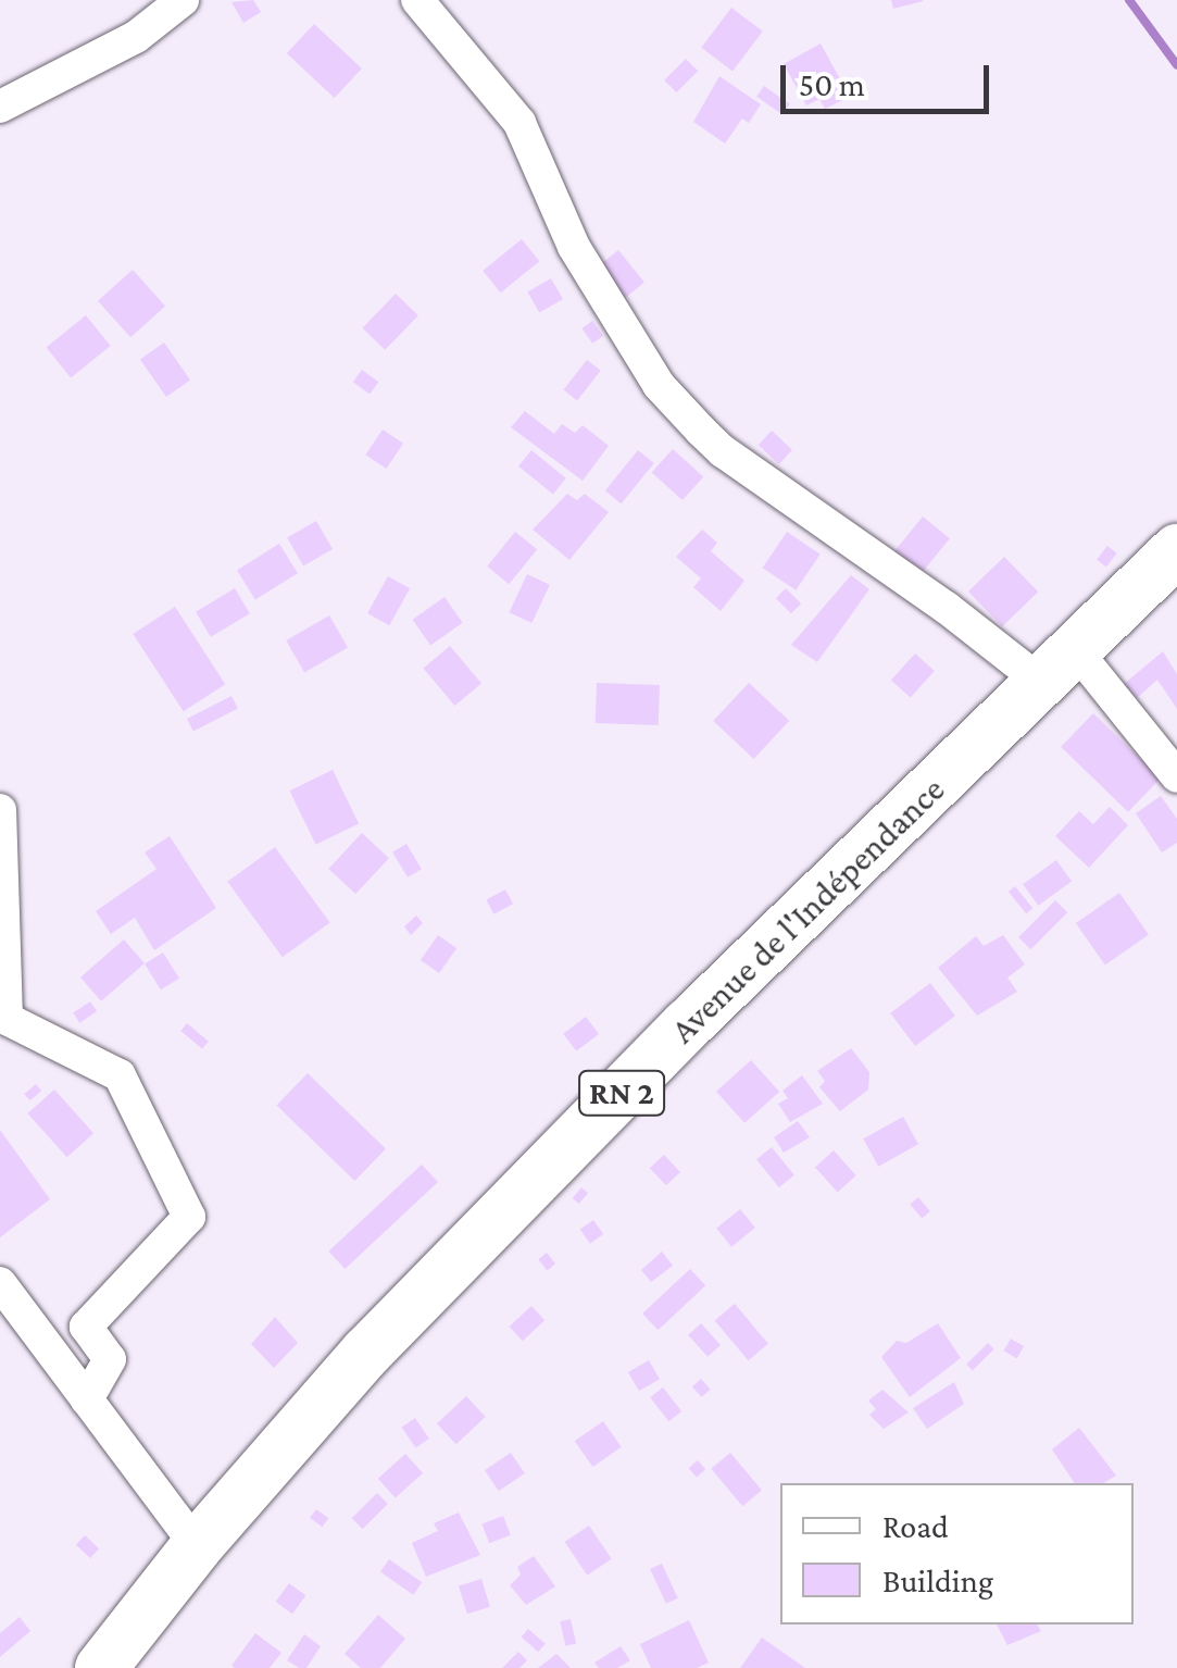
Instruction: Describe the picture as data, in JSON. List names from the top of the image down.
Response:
{
  "streets": {
    "main road": ["Avenue de l'Indépendance", "RN 2"]
  },
  "legend": ["Road", "Building"],
  "scale_bar": "50 m"
}
